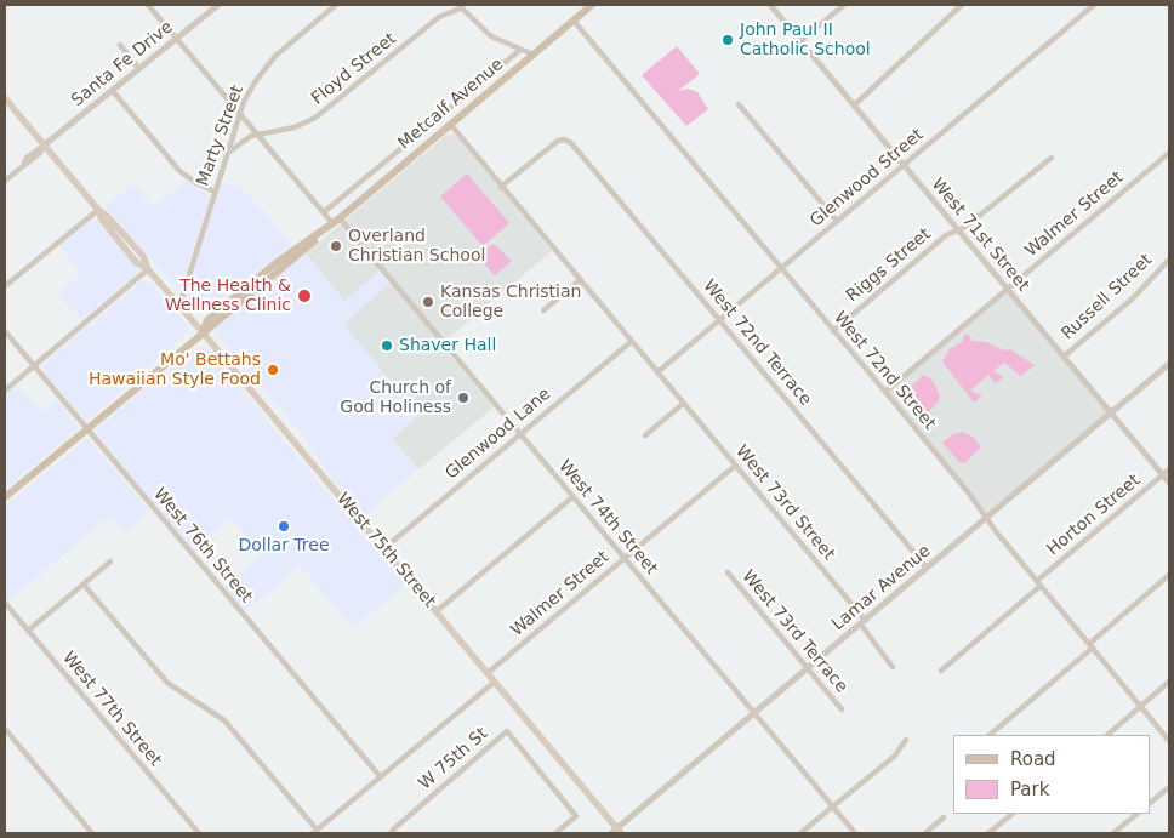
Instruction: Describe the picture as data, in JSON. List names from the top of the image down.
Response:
{
  "streets": {
    "main road": ["Metcalf Avenue", "West 75th Street"],
    "street": [
      "Santa Fe Drive",
      "Floyd Street",
      "Marty Street",
      "Glenwood Street",
      "Walmer Street",
      "West 71st Street",
      "Riggs Street",
      "Russell Street",
      "West 72nd Terrace",
      "West 72nd Street",
      "Glenwood Lane",
      "West 73rd Street",
      "Horton Street",
      "West 74th Street",
      "West 76th Street",
      "Lamar Avenue",
      "West 73rd Terrace",
      "West 77th Street",
      "W 75th St"
    ]
  },
  "crossings": [
    ["Santa Fe Drive", "West 74th Street"],
    ["Santa Fe Drive", "West 75th Street"],
    ["Floyd Street", "Marty Street"],
    ["Floyd Street", "West 74th Street"],
    ["Metcalf Avenue", "West 72nd Street"],
    ["Metcalf Avenue", "West 73rd Street"],
    ["Metcalf Avenue", "West 74th Street"],
    ["Metcalf Avenue", "West 76th Street"],
    ["Metcalf Avenue", "West 75th Street"],
    ["Marty Street", "West 74th Street"],
    ["Marty Street", "West 75th Street"],
    ["Glenwood Street", "West 71st Street"],
    ["Glenwood Street", "West 72nd Terrace"],
    ["Glenwood Street", "West 72nd Street"],
    ["Glenwood Street", "West 73rd Street"],
    ["Walmer Street", "West 71st Street"],
    ["Walmer Street", "West 72nd Street"],
    ["Walmer Street", "West 73rd Street"],
    ["Walmer Street", "West 74th Street"],
    ["Walmer Street", "West 75th Street"],
    ["West 71st Street", "Riggs Street"],
    ["West 71st Street", "Russell Street"],
    ["West 71st Street", "Horton Street"],
    ["West 71st Street", "Lamar Avenue"],
    ["Riggs Street", "West 72nd Street"],
    ["West 72nd Terrace", "West 73rd Street"],
    ["West 72nd Terrace", "Lamar Avenue"],
    ["West 72nd Street", "Horton Street"],
    ["West 72nd Street", "Lamar Avenue"],
    ["Glenwood Lane", "West 73rd Street"],
    ["Glenwood Lane", "West 74th Street"],
    ["Glenwood Lane", "West 75th Street"],
    ["West 73rd Street", "Lamar Avenue"],
    ["West 74th Street", "Lamar Avenue"],
    ["West 75th Street", "Lamar Avenue"],
    ["Lamar Avenue", "West 73rd Terrace"]
  ],
  "places": [
    "John Paul II Catholic School",
    "Overland Christian School",
    "The Health & Wellness Clinic",
    "Kansas Christian College",
    "Shaver Hall",
    "Mo' Bettahs Hawaiian Style Food",
    "Church of God Holiness",
    "Dollar Tree"
  ],
  "legend": ["Road", "Park"]
}
